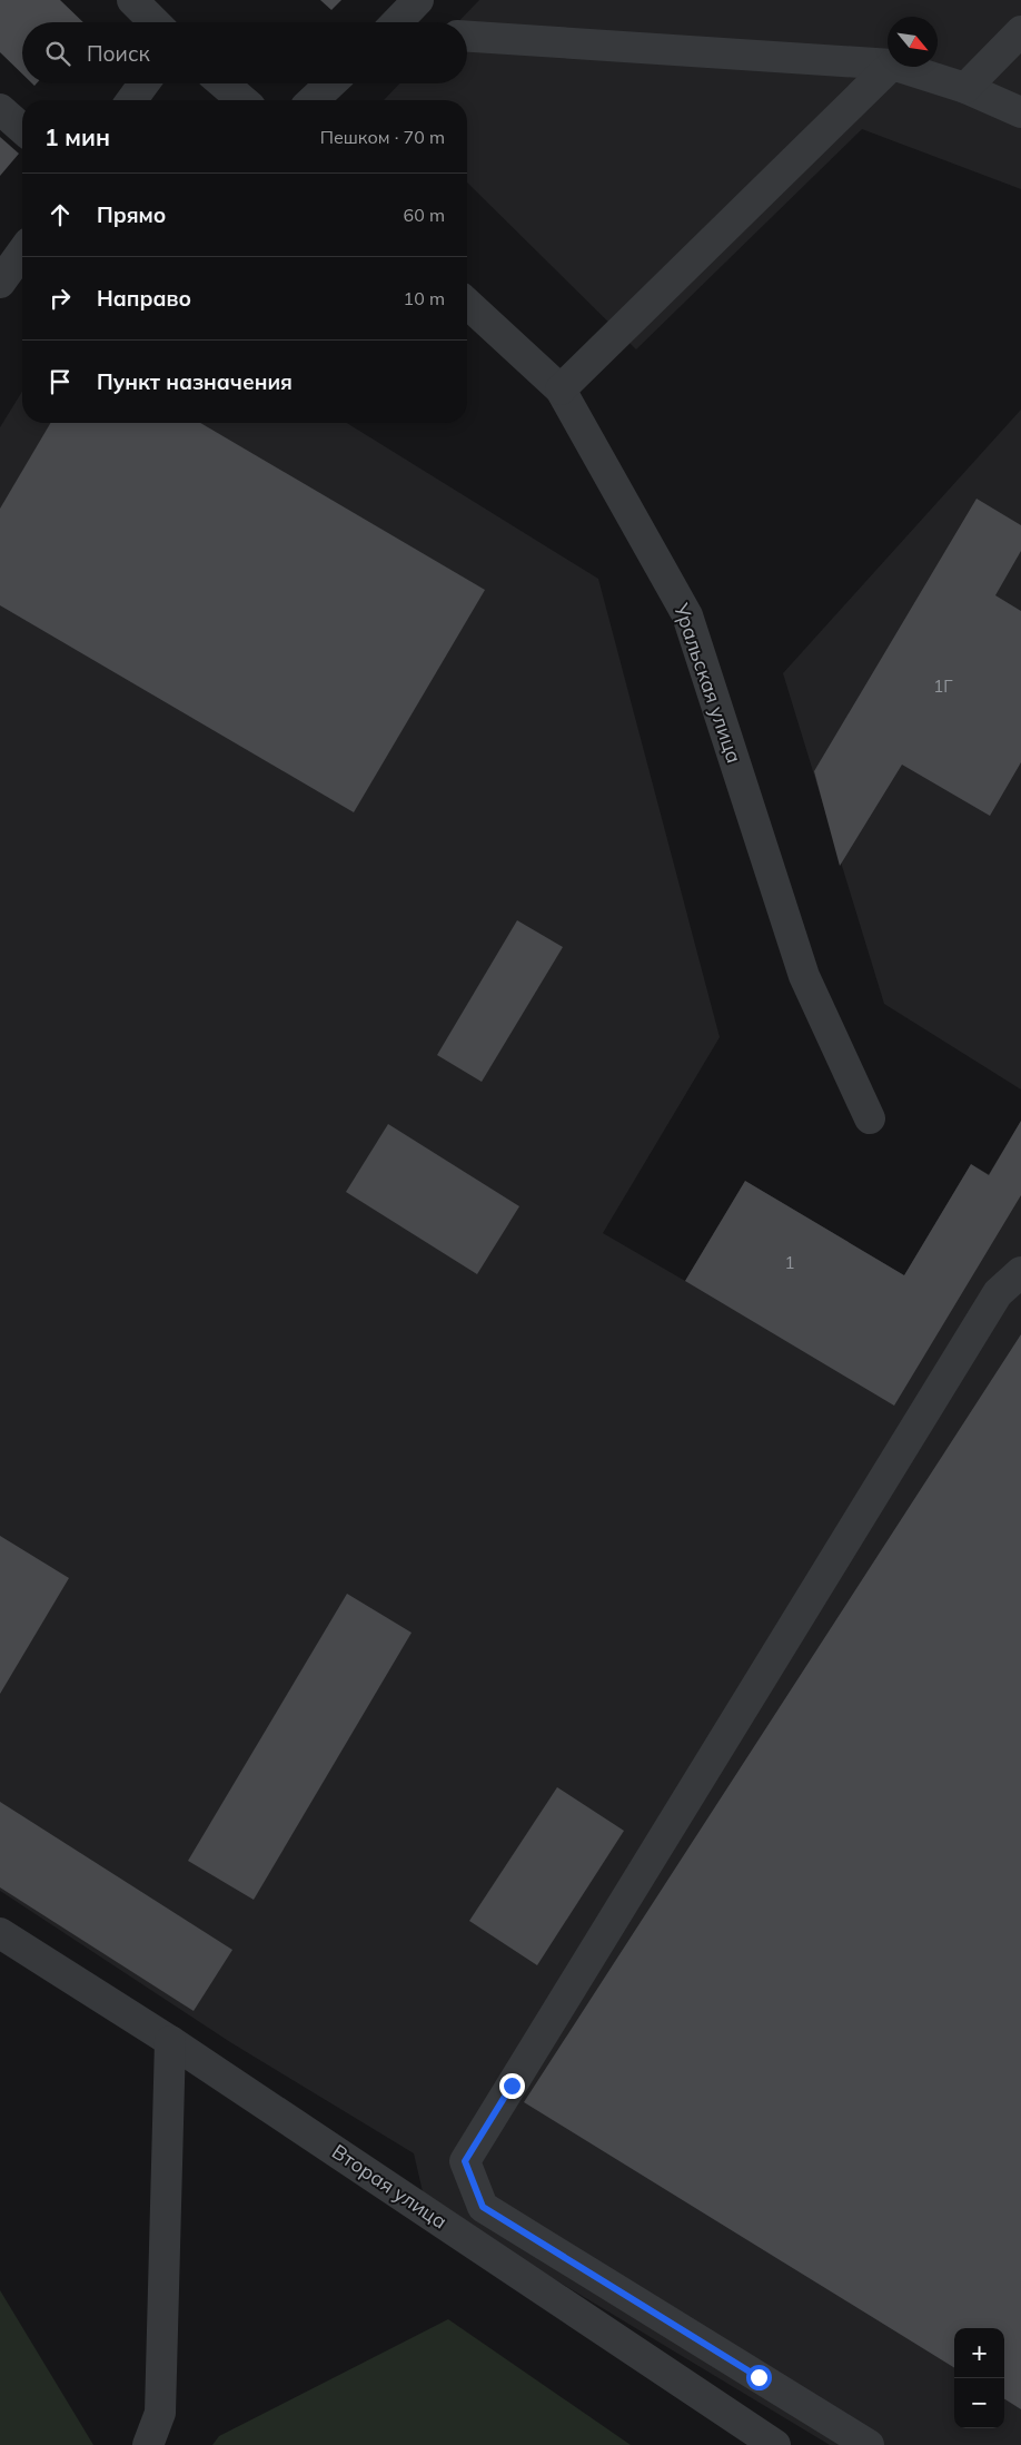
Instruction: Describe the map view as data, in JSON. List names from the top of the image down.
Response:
{
  "streets": {
    "street": ["Уральская улица", "Вторая улица"]
  },
  "house_numbers": ["1Г", "1"],
  "north": "bottom right",
  "page": {
    "search": "Поиск",
    "heading": ["1 мин", "Пешком · 70 m"],
    "list": [
      ["Прямо", "60 m"],
      ["Направо", "10 m"],
      "Пункт назначения"
    ],
    "map_buttons": ["+", "−"]
  }
}
